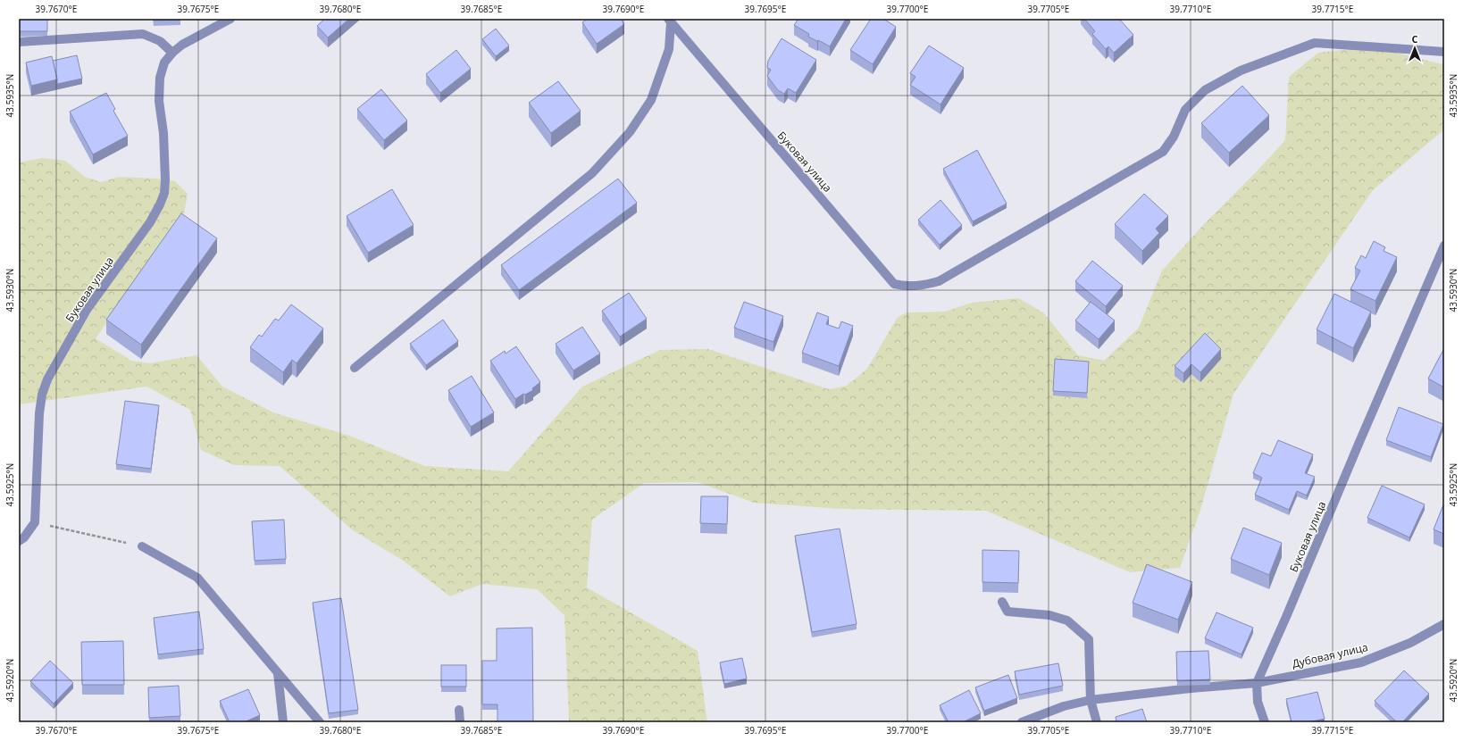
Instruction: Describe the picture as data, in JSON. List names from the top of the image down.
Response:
{
  "streets": {
    "street": ["Буковая улица", "Дубовая улица"]
  },
  "crossings": [
    ["Буковая улица", "Дубовая улица"]
  ],
  "north": "top",
  "coordinates": [
    "39.7670°E",
    "39.7675°E",
    "39.7680°E",
    "39.7685°E",
    "39.7690°E",
    "39.7695°E",
    "39.7700°E",
    "39.7705°E",
    "39.7710°E",
    "39.7715°E",
    "43.5935°N",
    "43.5930°N",
    "43.5925°N",
    "43.5920°N"
  ]
}
